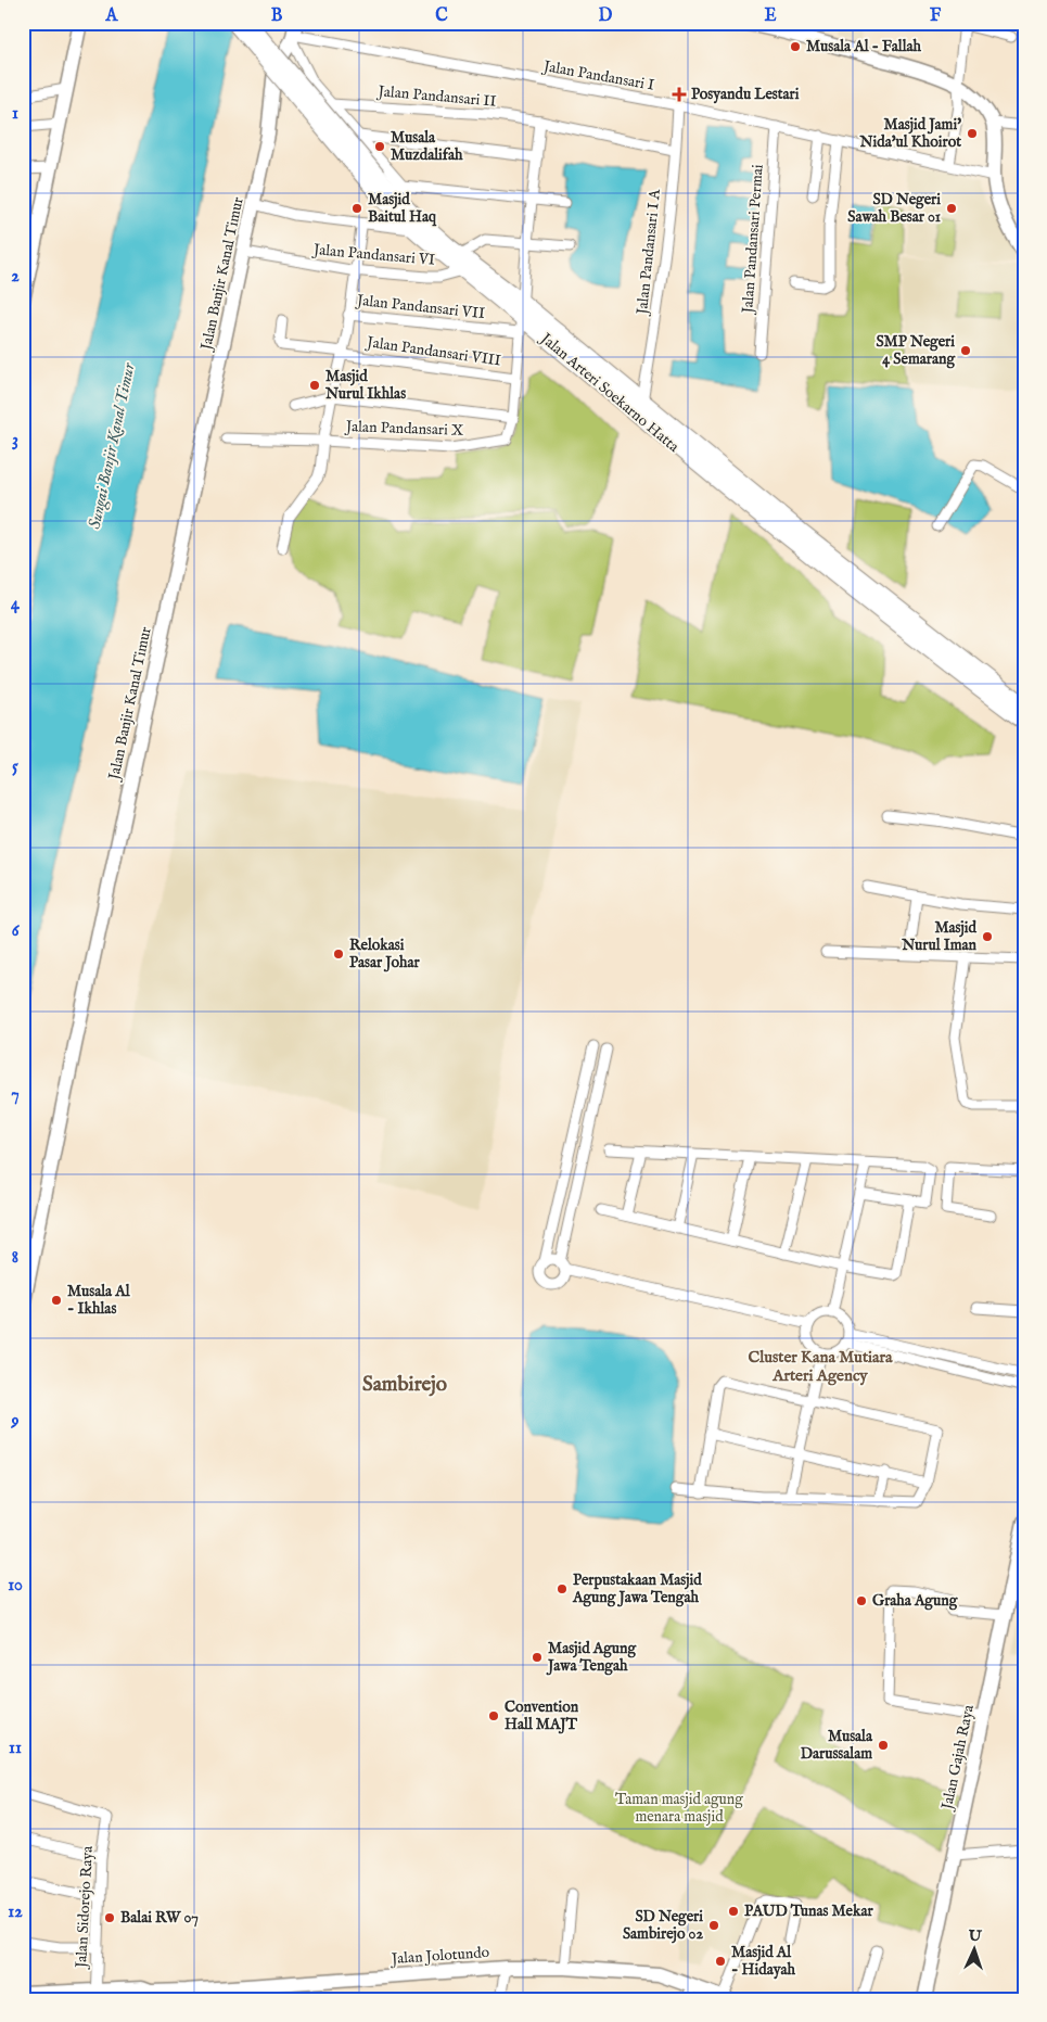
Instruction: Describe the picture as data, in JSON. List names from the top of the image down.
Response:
{
  "streets": {
    "main road": ["Jalan Arteri Soekarno Hatta"],
    "street": [
      "Jalan Pandansari I",
      "Jalan Pandansari II",
      "Jalan Pandansari Permai",
      "Jalan Pandansari I A",
      "Jalan Pandansari VI",
      "Jalan Banjir Kanal Timur",
      "Jalan Pandansari VII",
      "Jalan Pandansari VIII",
      "Jalan Pandansari X",
      "Jalan Gajah Raya",
      "Jalan Sidorejo Raya",
      "Jalan Jolotundo"
    ]
  },
  "crossings": [
    ["Jalan Pandansari I", "Jalan Pandansari Permai"],
    ["Jalan Pandansari I", "Jalan Pandansari I A"],
    ["Jalan Pandansari I", "Jalan Banjir Kanal Timur"],
    ["Jalan Pandansari II", "Jalan Pandansari I A"],
    ["Jalan Pandansari I A", "Jalan Arteri Soekarno Hatta"],
    ["Jalan Pandansari VI", "Jalan Banjir Kanal Timur"],
    ["Jalan Pandansari VI", "Jalan Pandansari VII"],
    ["Jalan Pandansari VI", "Jalan Arteri Soekarno Hatta"],
    ["Jalan Pandansari VII", "Jalan Pandansari VIII"],
    ["Jalan Pandansari VII", "Jalan Arteri Soekarno Hatta"],
    ["Jalan Pandansari VIII", "Jalan Arteri Soekarno Hatta"],
    ["Jalan Pandansari VIII", "Jalan Pandansari X"],
    ["Jalan Sidorejo Raya", "Jalan Jolotundo"]
  ],
  "districts": ["Cluster Kana Mutiara Arteri Agency", "Sambirejo"],
  "water": ["Sungai Banjir Kanal Timur"],
  "parks": ["Taman masjid agung menara masjid"],
  "places": {
    "other": [
      "Musala Al - Fallah",
      "Masjid Jami' Nida'ul Khoirot",
      "Musala Muzdalifah",
      "Masjid Baitul Haq",
      "SD Negeri Sawah Besar 01",
      "SMP Negeri 4 Semarang",
      "Masjid Nurul Ikhlas",
      "Masjid Nurul Iman",
      "Relokasi Pasar Johar",
      "Musala Al - Ikhlas",
      "Perpustakaan Masjid Agung Jawa Tengah",
      "Graha Agung",
      "Masjid Agung Jawa Tengah",
      "Convention Hall MAJT",
      "Musala Darussalam",
      "PAUD Tunas Mekar",
      "Balai RW 07",
      "SD Negeri Sambirejo 02",
      "Masjid Al - Hidayah"
    ],
    "health": ["Posyandu Lestari"]
  },
  "north": "top",
  "grid": {
    "columns": [
      "A",
      "B",
      "C",
      "D",
      "E",
      "F"
    ],
    "rows": [
      "1",
      "2",
      "3",
      "4",
      "5",
      "6",
      "7",
      "8",
      "9",
      "10",
      "11",
      "12"
    ]
  }
}
